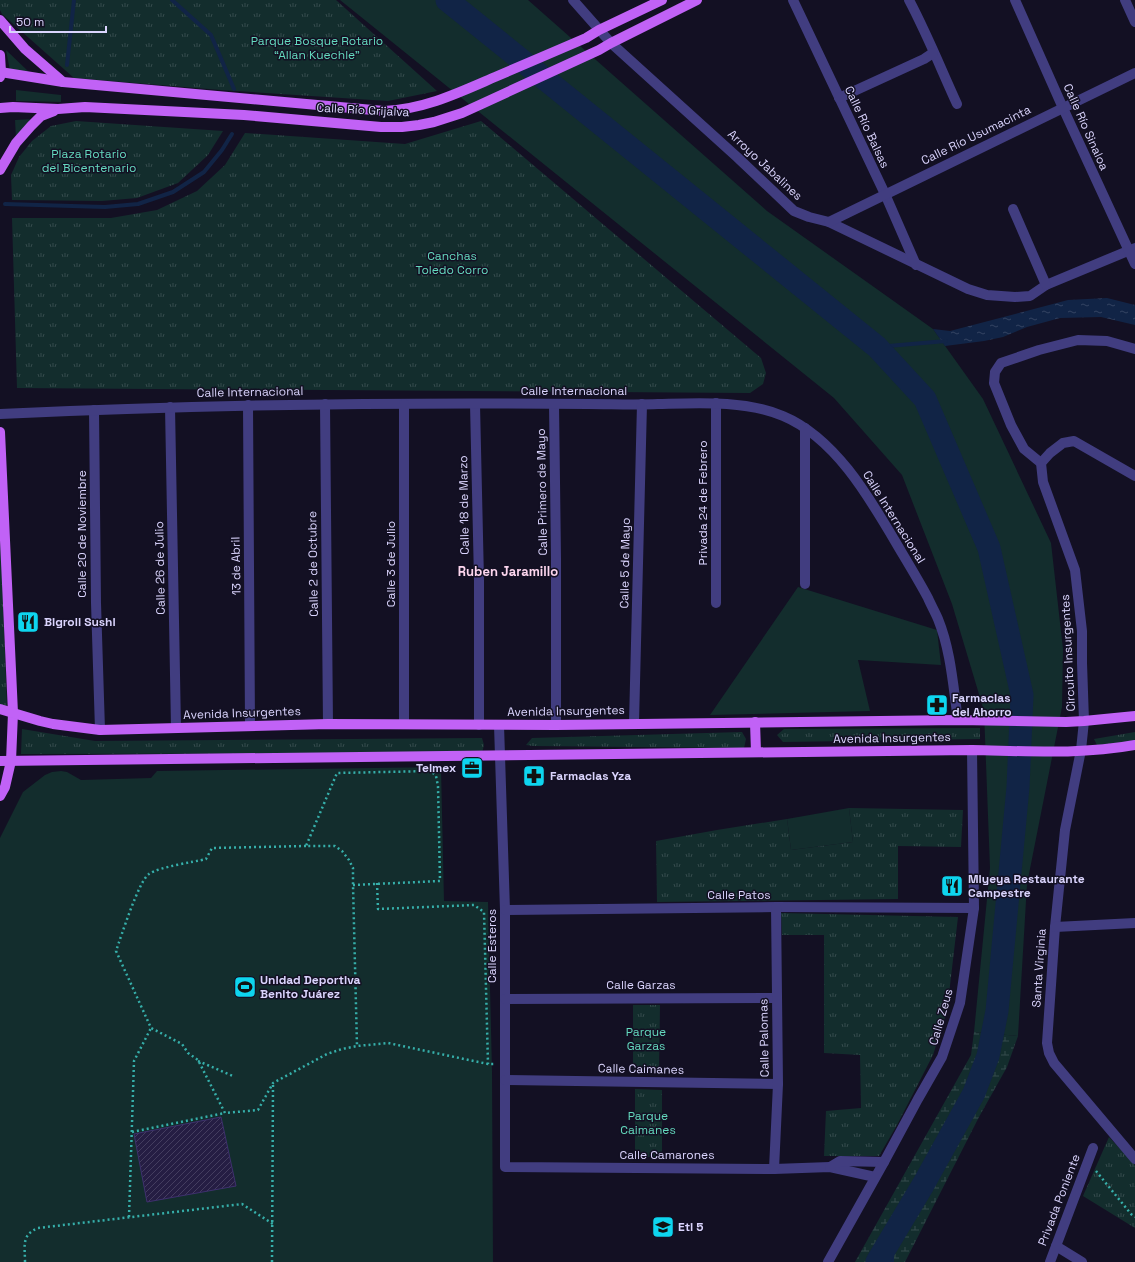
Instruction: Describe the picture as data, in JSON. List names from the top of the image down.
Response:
{
  "streets": {
    "main road": ["Calle Río Grijalva", "Avenida Insurgentes"],
    "street": [
      "Calle Río Balsas",
      "Calle Río Sinaloa",
      "Calle Río Usumacinta",
      "Arroyo Jabalines",
      "Calle Internacional",
      "Calle Primero de Mayo",
      "Privada 24 de Febrero",
      "Calle 18 de Marzo",
      "Calle 20 de Noviembre",
      "Calle 5 de Mayo",
      "Calle 2 de Octubre",
      "Calle 3 de Julio",
      "13 de Abril",
      "Calle 26 de Julio",
      "Circuito Insurgentes",
      "Calle Patos",
      "Calle Esteros",
      "Santa Virginia",
      "Calle Garzas",
      "Calle Zeus",
      "Calle Palomas",
      "Calle Caimanes",
      "Calle Camarones",
      "Privada Poniente"
    ]
  },
  "crossings": [
    ["Calle Río Grijalva", "Arroyo Jabalines"],
    ["Calle Río Balsas", "Calle Río Usumacinta"],
    ["Calle Río Balsas", "Arroyo Jabalines"],
    ["Calle Río Sinaloa", "Calle Río Usumacinta"],
    ["Calle Río Sinaloa", "Arroyo Jabalines"],
    ["Calle Río Usumacinta", "Arroyo Jabalines"],
    ["Calle Internacional", "Calle Primero de Mayo"],
    ["Calle Internacional", "Privada 24 de Febrero"],
    ["Calle Internacional", "Calle 18 de Marzo"],
    ["Calle Internacional", "Calle 20 de Noviembre"],
    ["Calle Internacional", "Calle 5 de Mayo"],
    ["Calle Internacional", "Calle 2 de Octubre"],
    ["Calle Internacional", "Calle 3 de Julio"],
    ["Calle Internacional", "13 de Abril"],
    ["Calle Internacional", "Calle 26 de Julio"],
    ["Calle Internacional", "Avenida Insurgentes"],
    ["Calle Primero de Mayo", "Avenida Insurgentes"],
    ["Calle 18 de Marzo", "Avenida Insurgentes"],
    ["Calle 20 de Noviembre", "Avenida Insurgentes"],
    ["Calle 5 de Mayo", "Avenida Insurgentes"],
    ["Calle 2 de Octubre", "Avenida Insurgentes"],
    ["Calle 3 de Julio", "Avenida Insurgentes"],
    ["13 de Abril", "Avenida Insurgentes"],
    ["Calle 26 de Julio", "Avenida Insurgentes"],
    ["Circuito Insurgentes", "Avenida Insurgentes"],
    ["Circuito Insurgentes", "Santa Virginia"],
    ["Avenida Insurgentes", "Calle Esteros"],
    ["Avenida Insurgentes", "Santa Virginia"],
    ["Avenida Insurgentes", "Calle Zeus"],
    ["Calle Patos", "Calle Esteros"],
    ["Calle Patos", "Calle Zeus"],
    ["Calle Patos", "Calle Palomas"],
    ["Calle Esteros", "Calle Garzas"],
    ["Calle Esteros", "Calle Caimanes"],
    ["Calle Esteros", "Calle Camarones"],
    ["Calle Garzas", "Calle Palomas"],
    ["Calle Zeus", "Calle Camarones"],
    ["Calle Palomas", "Calle Caimanes"],
    ["Calle Palomas", "Calle Camarones"]
  ],
  "districts": ["Ruben Jaramillo"],
  "parks": [
    "Parque Bosque Rotario “Allan Kuechle”",
    "Plaza Rotario del Bicentenario",
    "Canchas Toledo Corro",
    "Parque Garzas",
    "Parque Caimanes"
  ],
  "places": {
    "restaurant": ["Bigroll Sushi", "Miyeya Restaurante Campestre"],
    "pharmacy": ["Farmacias del Ahorro", "Farmacias Yza"],
    "office": ["Telmex"],
    "sports": ["Unidad Deportiva Benito Juárez"],
    "school or university": ["Eti 5"]
  },
  "scale_bar": "50 m"
}
